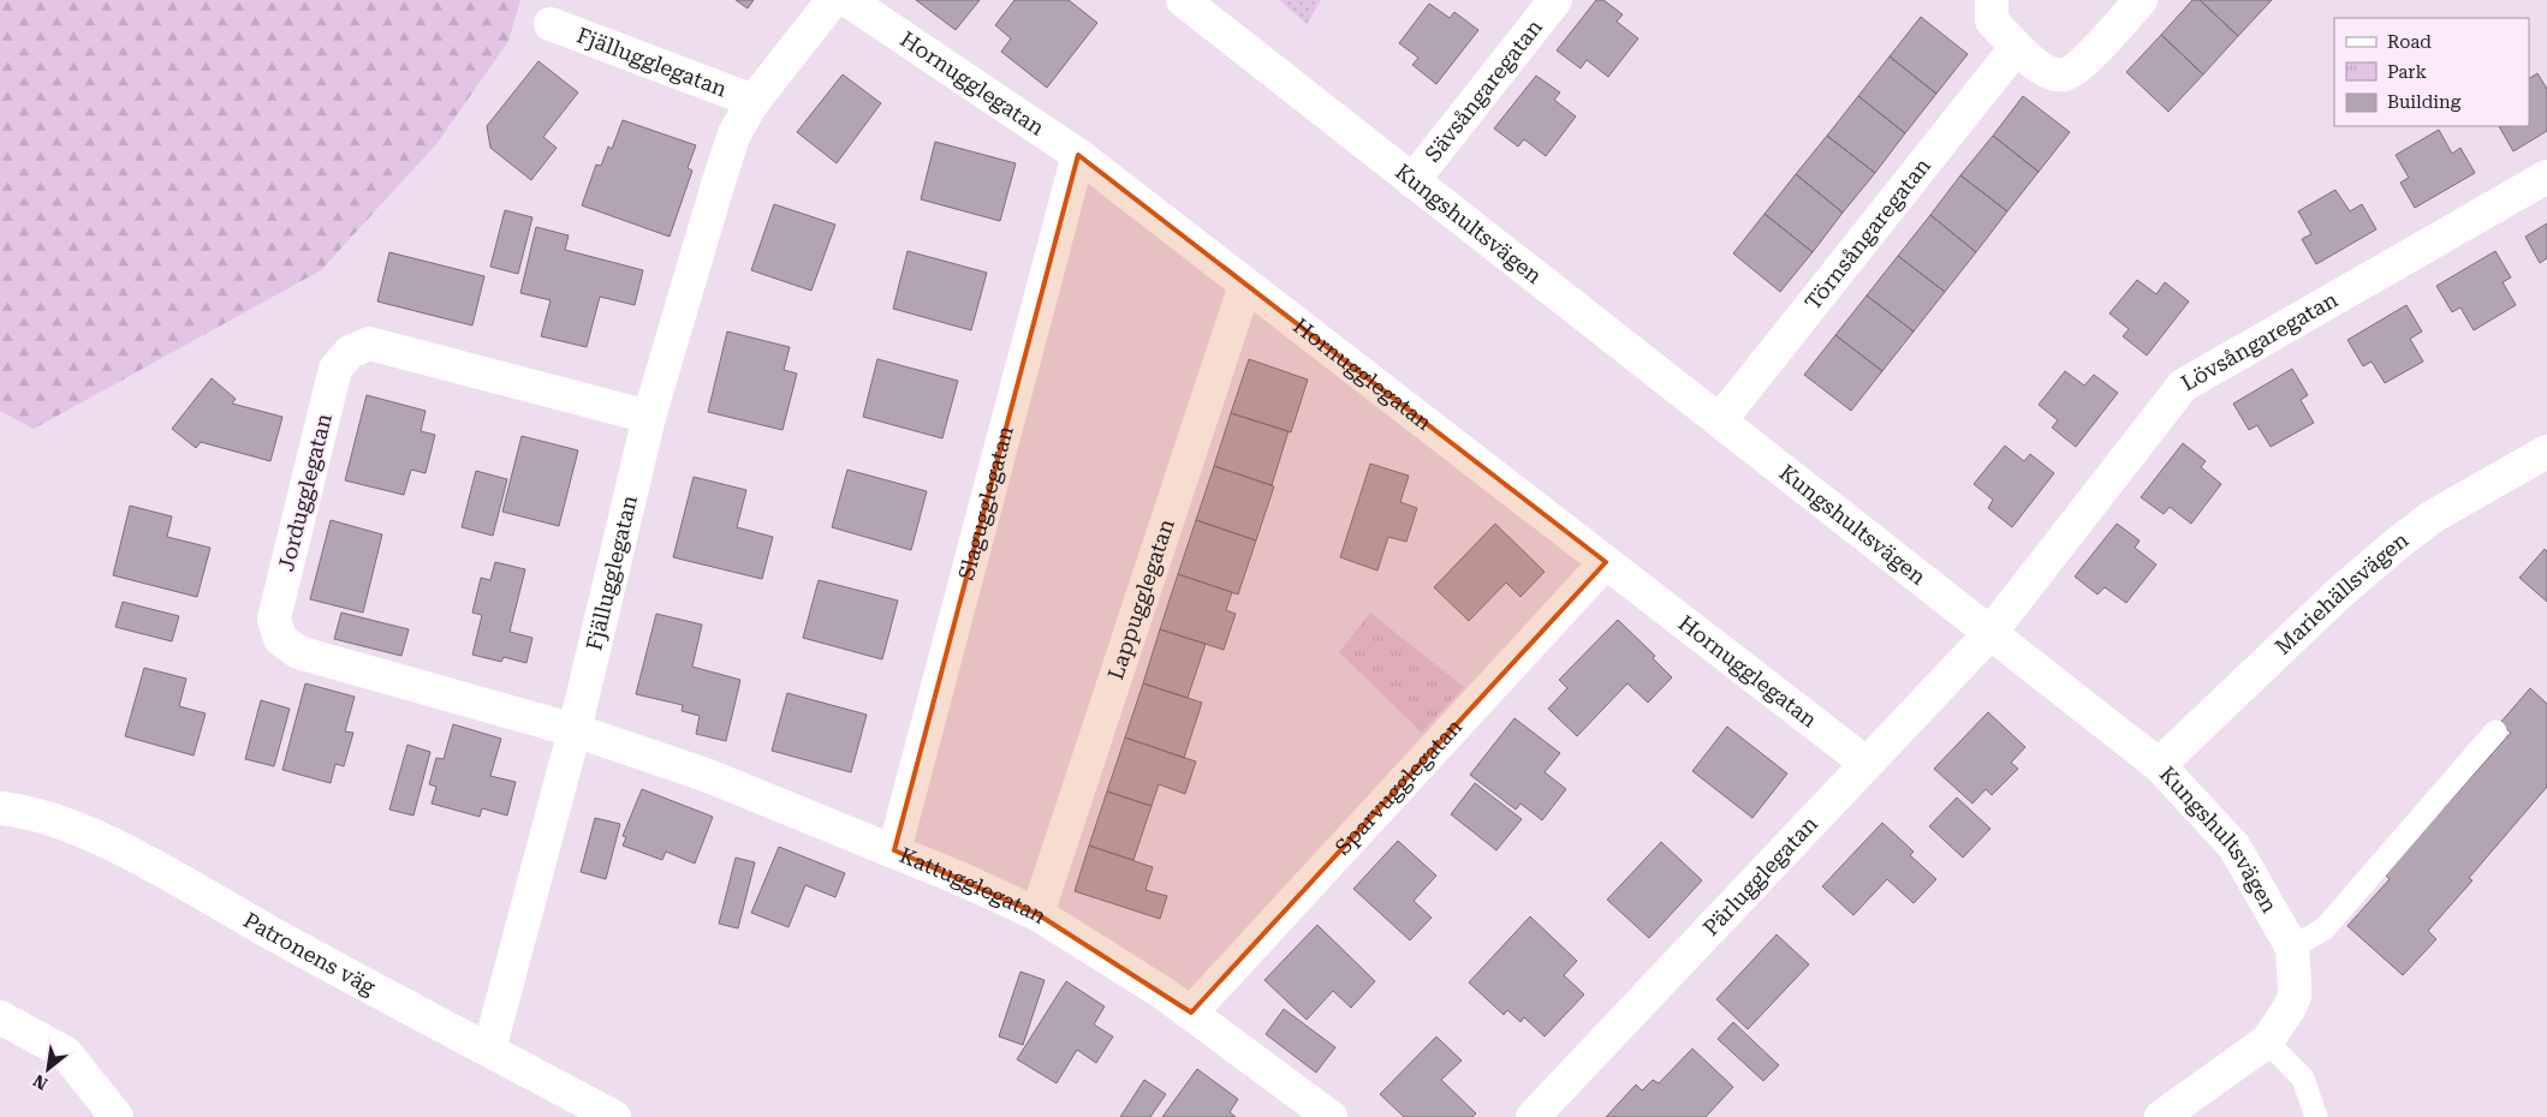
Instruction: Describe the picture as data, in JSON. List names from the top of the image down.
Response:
{
  "streets": {
    "street": [
      "Fjällugglegatan",
      "Hornugglegatan",
      "Sävsångaregatan",
      "Kungshultsvägen",
      "Törnsångaregatan",
      "Lövsångaregatan",
      "Jordugglegatan",
      "Slagugglegatan",
      "Mariehällsvägen",
      "Lappugglegatan",
      "Sparvugglegatan",
      "Pärlugglegatan",
      "Kattugglegatan",
      "Patronens väg"
    ]
  },
  "crossings": [
    ["Fjällugglegatan", "Jordugglegatan"],
    ["Fjällugglegatan", "Kattugglegatan"],
    ["Fjällugglegatan", "Patronens väg"],
    ["Hornugglegatan", "Slagugglegatan"],
    ["Hornugglegatan", "Lappugglegatan"],
    ["Hornugglegatan", "Sparvugglegatan"],
    ["Hornugglegatan", "Pärlugglegatan"],
    ["Sävsångaregatan", "Kungshultsvägen"],
    ["Kungshultsvägen", "Törnsångaregatan"],
    ["Kungshultsvägen", "Lövsångaregatan"],
    ["Kungshultsvägen", "Mariehällsvägen"],
    ["Kungshultsvägen", "Pärlugglegatan"],
    ["Lövsångaregatan", "Pärlugglegatan"],
    ["Jordugglegatan", "Kattugglegatan"],
    ["Slagugglegatan", "Kattugglegatan"],
    ["Lappugglegatan", "Kattugglegatan"],
    ["Sparvugglegatan", "Kattugglegatan"]
  ],
  "legend": ["Road", "Park", "Building"],
  "north": "bottom left"
}
